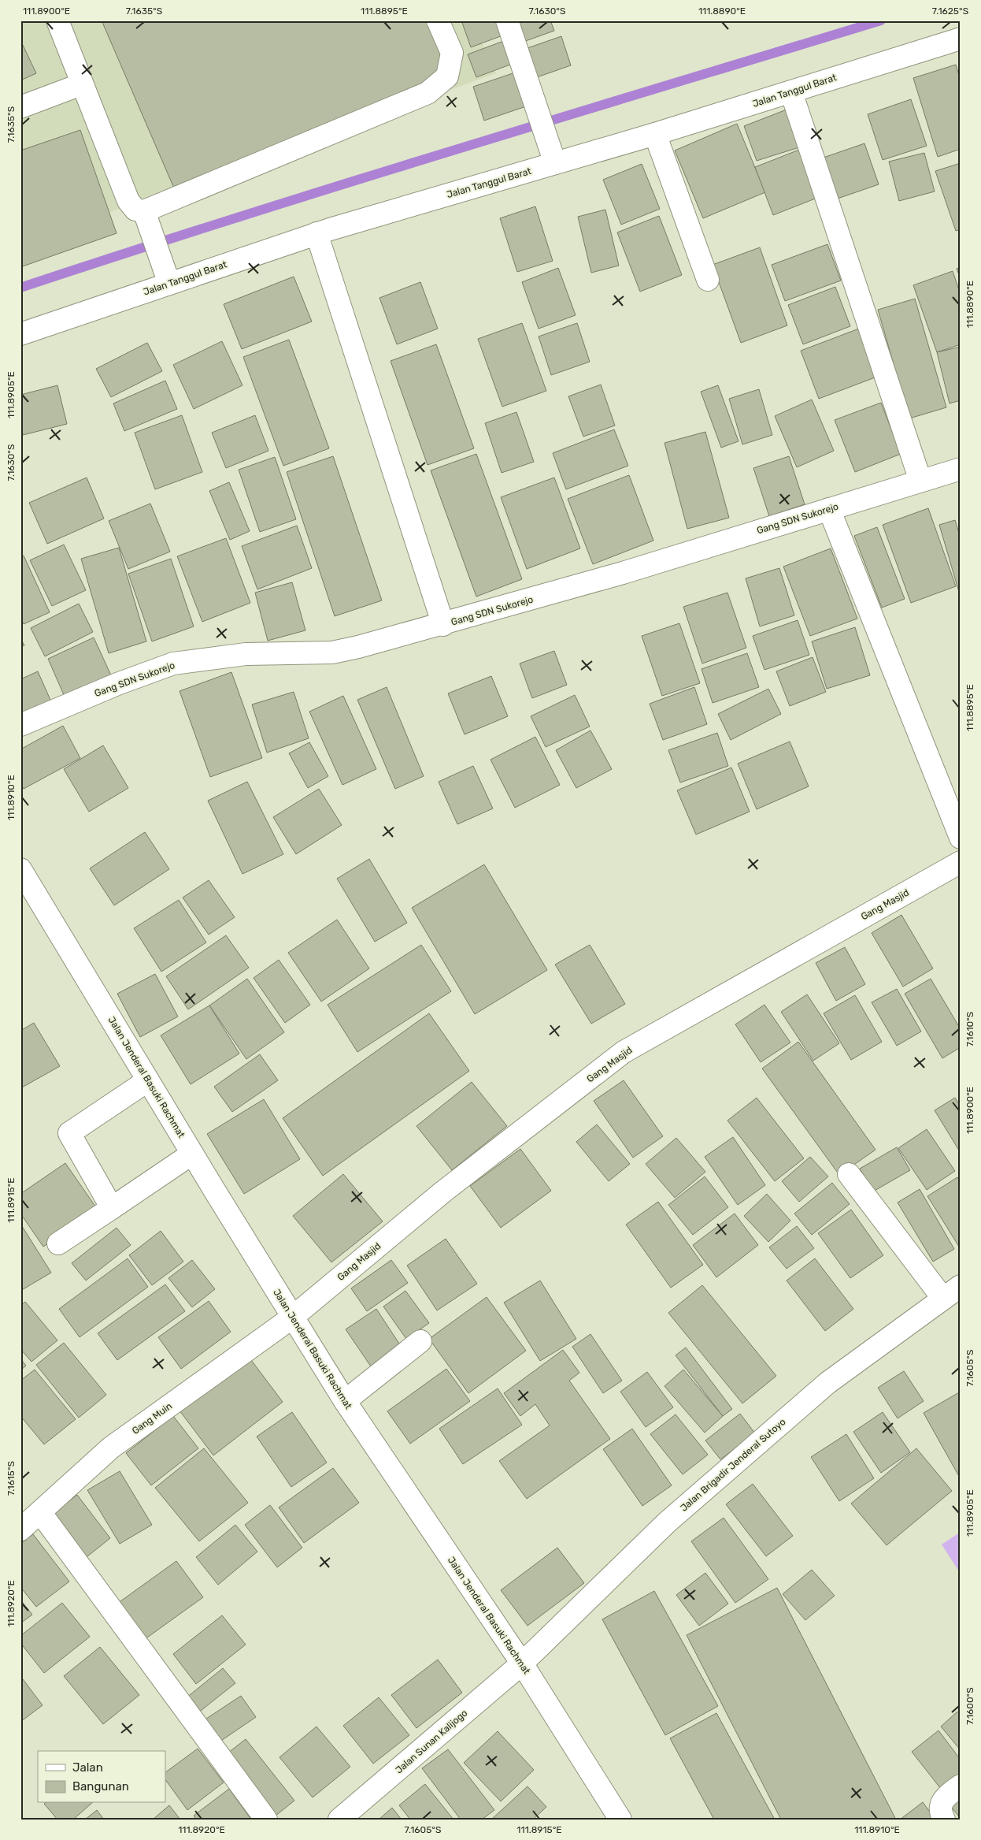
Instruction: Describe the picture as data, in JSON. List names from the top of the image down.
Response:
{
  "streets": {
    "street": [
      "Jalan Tanggul Barat",
      "Gang SDN Sukorejo",
      "Gang Masjid",
      "Jalan Jenderal Basuki Rachmat",
      "Gang Muin",
      "Jalan Brigadir Jenderal Sutoyo",
      "Jalan Sunan Kalijogo"
    ]
  },
  "crossings": [
    ["Gang Masjid", "Jalan Jenderal Basuki Rachmat"],
    ["Gang Masjid", "Gang Muin"],
    ["Jalan Jenderal Basuki Rachmat", "Gang Muin"],
    ["Jalan Jenderal Basuki Rachmat", "Jalan Brigadir Jenderal Sutoyo"],
    ["Jalan Jenderal Basuki Rachmat", "Jalan Sunan Kalijogo"],
    ["Jalan Brigadir Jenderal Sutoyo", "Jalan Sunan Kalijogo"]
  ],
  "legend": ["Jalan", "Bangunan"],
  "coordinates": [
    "111.8900°E",
    "7.1635°S",
    "111.8895°E",
    "7.1630°S",
    "111.8890°E",
    "7.1625°S",
    "111.8905°E",
    "111.8910°E",
    "7.1610°S",
    "111.8915°E",
    "7.1605°S",
    "7.1615°S",
    "111.8920°E",
    "7.1600°S"
  ]
}
